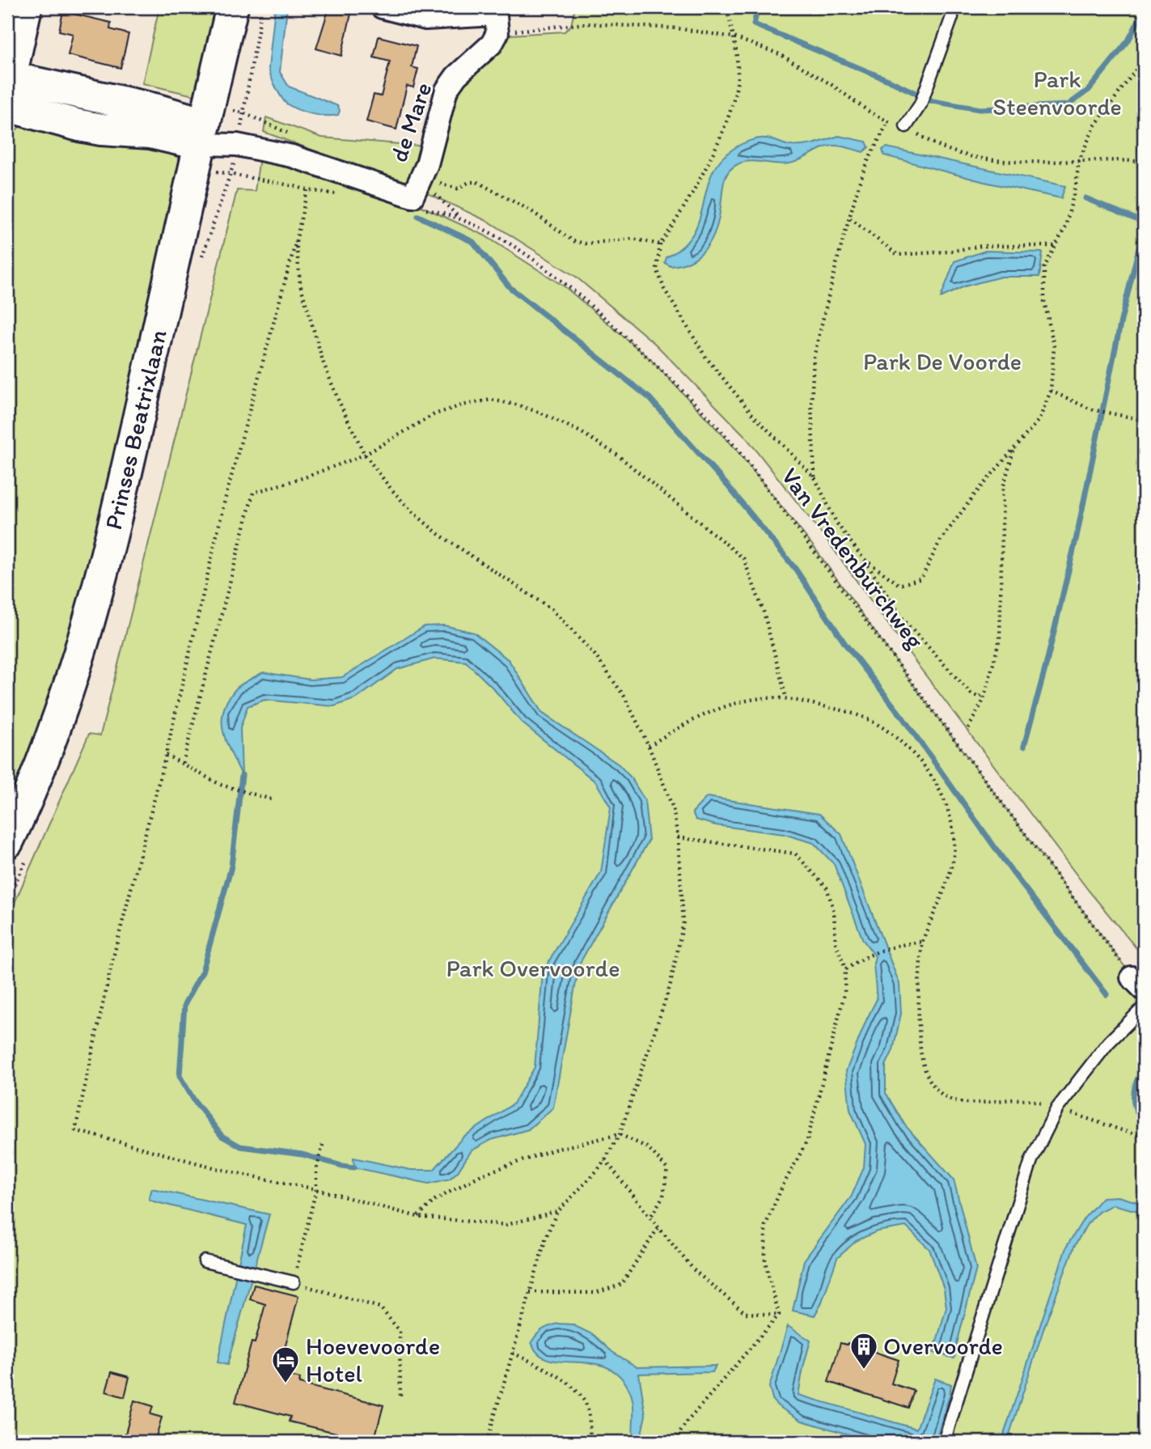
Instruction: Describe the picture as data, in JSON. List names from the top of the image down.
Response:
{
  "streets": {
    "main road": ["Prinses Beatrixlaan"],
    "street": ["de Mare"],
    "path": ["Van Vredenburchweg"]
  },
  "crossings": [
    ["de Mare", "Van Vredenburchweg"]
  ],
  "parks": ["Park Steenvoorde", "Park De Voorde", "Park Overvoorde"],
  "places": {
    "building": ["Overvoorde"],
    "hotel": ["Hoevevoorde Hotel"]
  }
}
